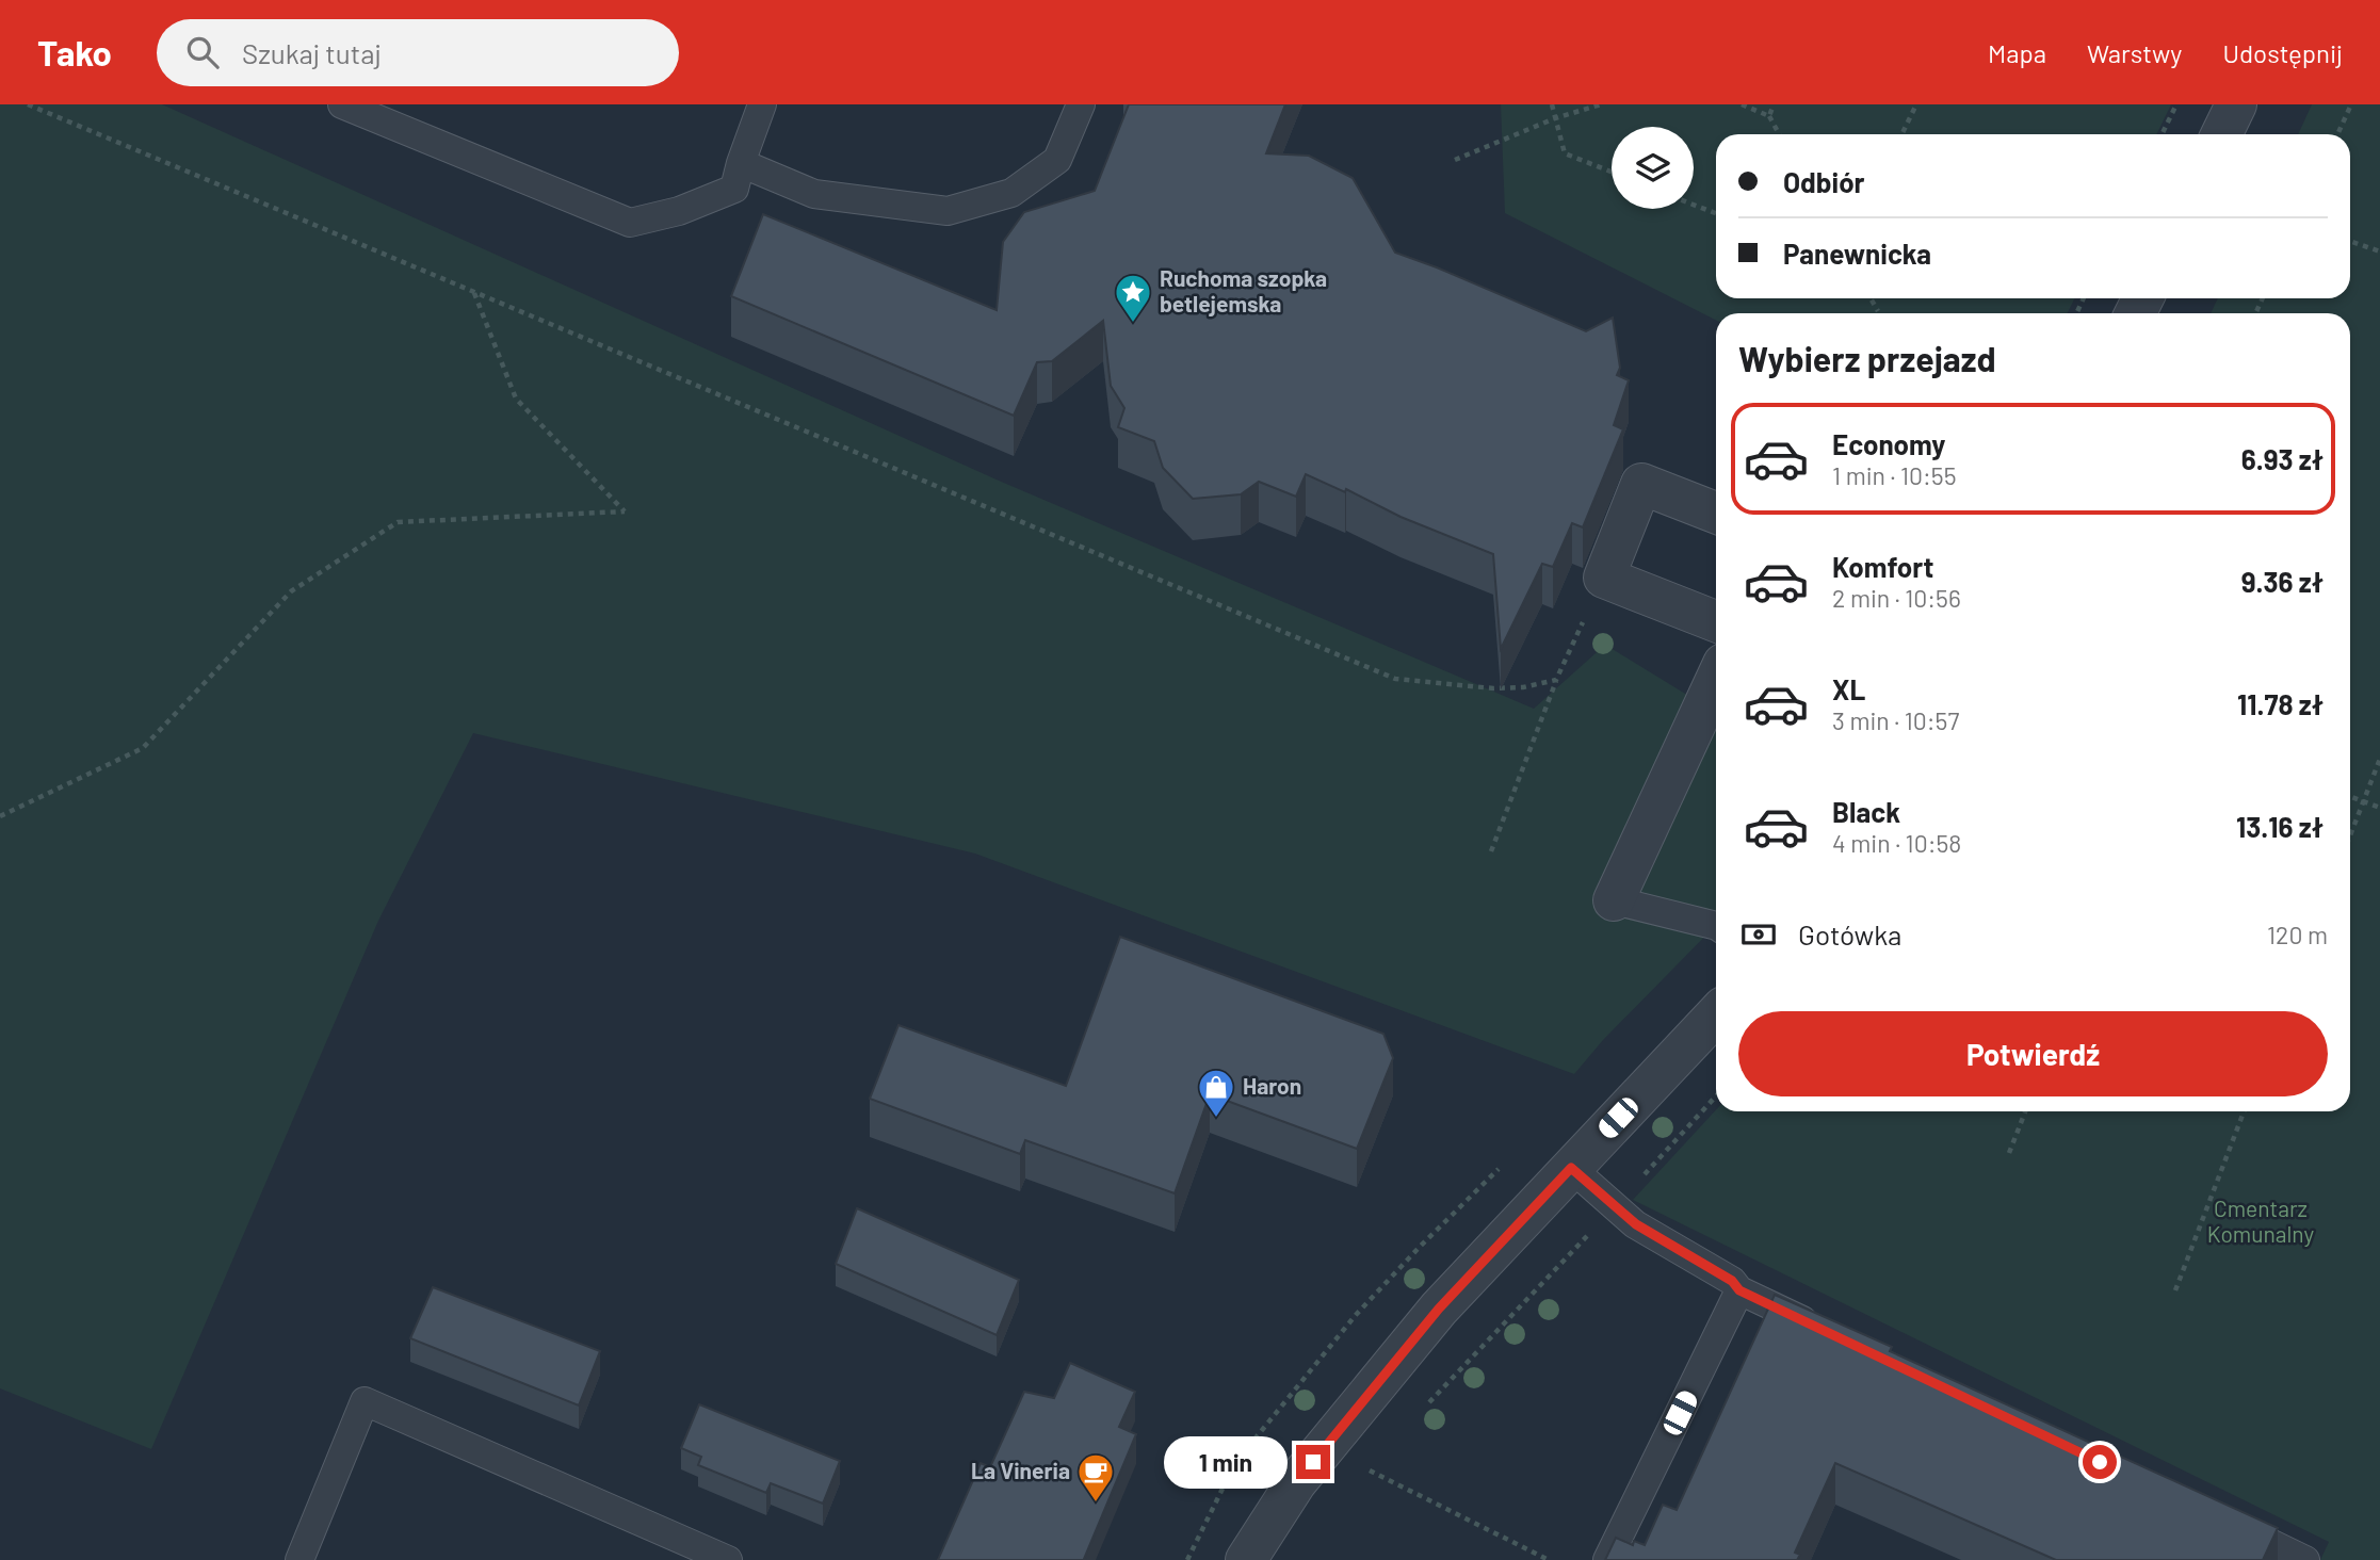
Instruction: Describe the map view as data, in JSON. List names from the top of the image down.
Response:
{
  "parks": ["Cmentarz Komunalny"],
  "places": {
    "place": ["Ruchoma szopka betlejemska"],
    "shop": ["Haron"],
    "cafe": ["La Vineria"]
  },
  "page": {
    "header": "Tako",
    "search": "Szukaj tutaj",
    "nav": ["Mapa", "Warstwy", "Udostępnij"],
    "banner": ["Odbiór", "Panewnicka"],
    "heading": "Wybierz przejazd",
    "list": [
      {
        "name": "Economy",
        "note": "1 min · 10:55",
        "value": "6.93 zł"
      },
      {
        "name": "Komfort",
        "note": "2 min · 10:56",
        "value": "9.36 zł"
      },
      {
        "name": "XL",
        "note": "3 min · 10:57",
        "value": "11.78 zł"
      },
      {
        "name": "Black",
        "note": "4 min · 10:58",
        "value": "13.16 zł"
      }
    ],
    "pay": ["Gotówka", "120 m"],
    "buttons": "Potwierdź",
    "bubble": "1 min"
  }
}
